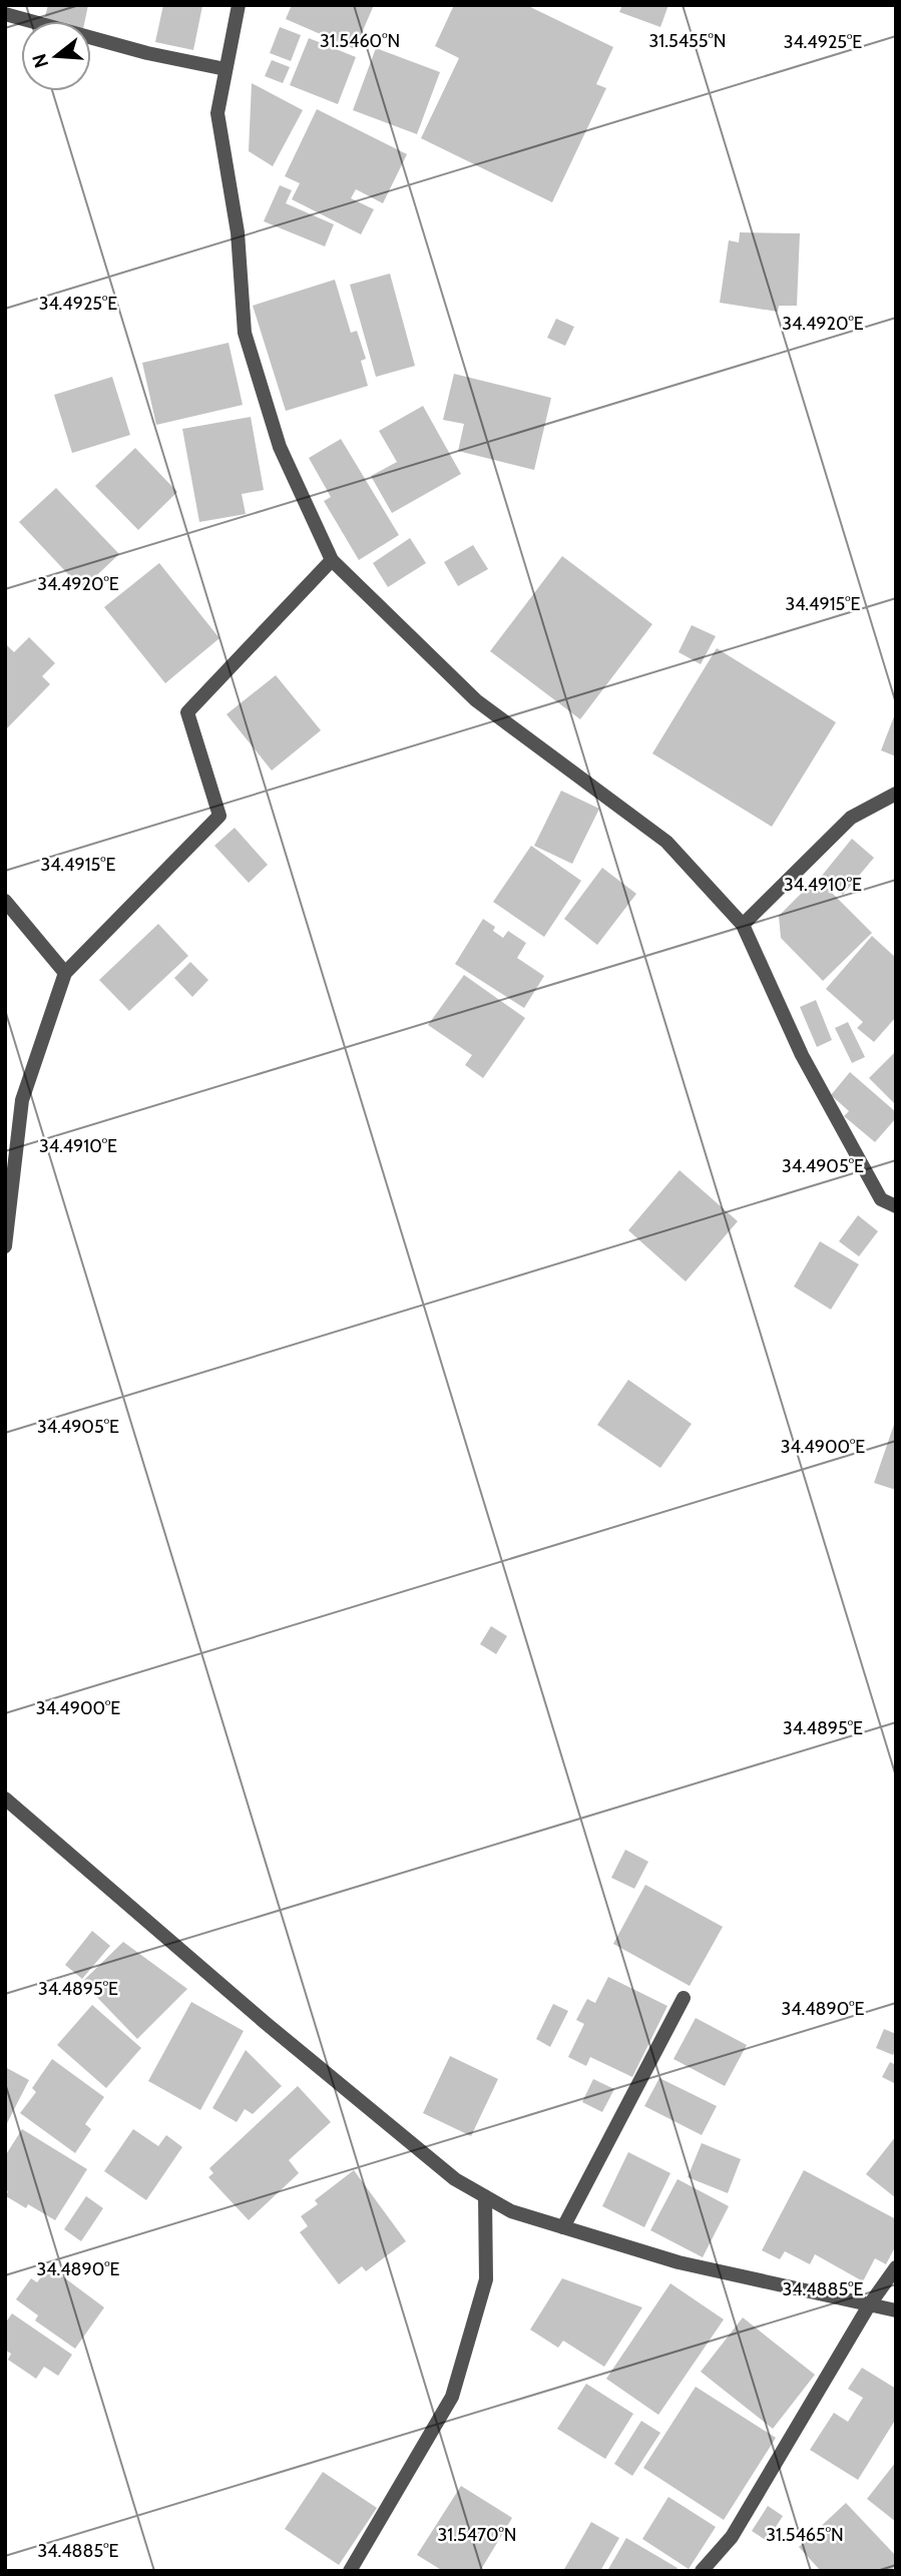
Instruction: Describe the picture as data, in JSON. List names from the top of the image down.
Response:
{
  "north": "left",
  "coordinates": [
    "31.5460°N",
    "31.5455°N",
    "34.4925°E",
    "34.4920°E",
    "34.4915°E",
    "34.4910°E",
    "34.4905°E",
    "34.4900°E",
    "34.4895°E",
    "34.4890°E",
    "34.4885°E",
    "31.5470°N",
    "31.5465°N"
  ]
}
